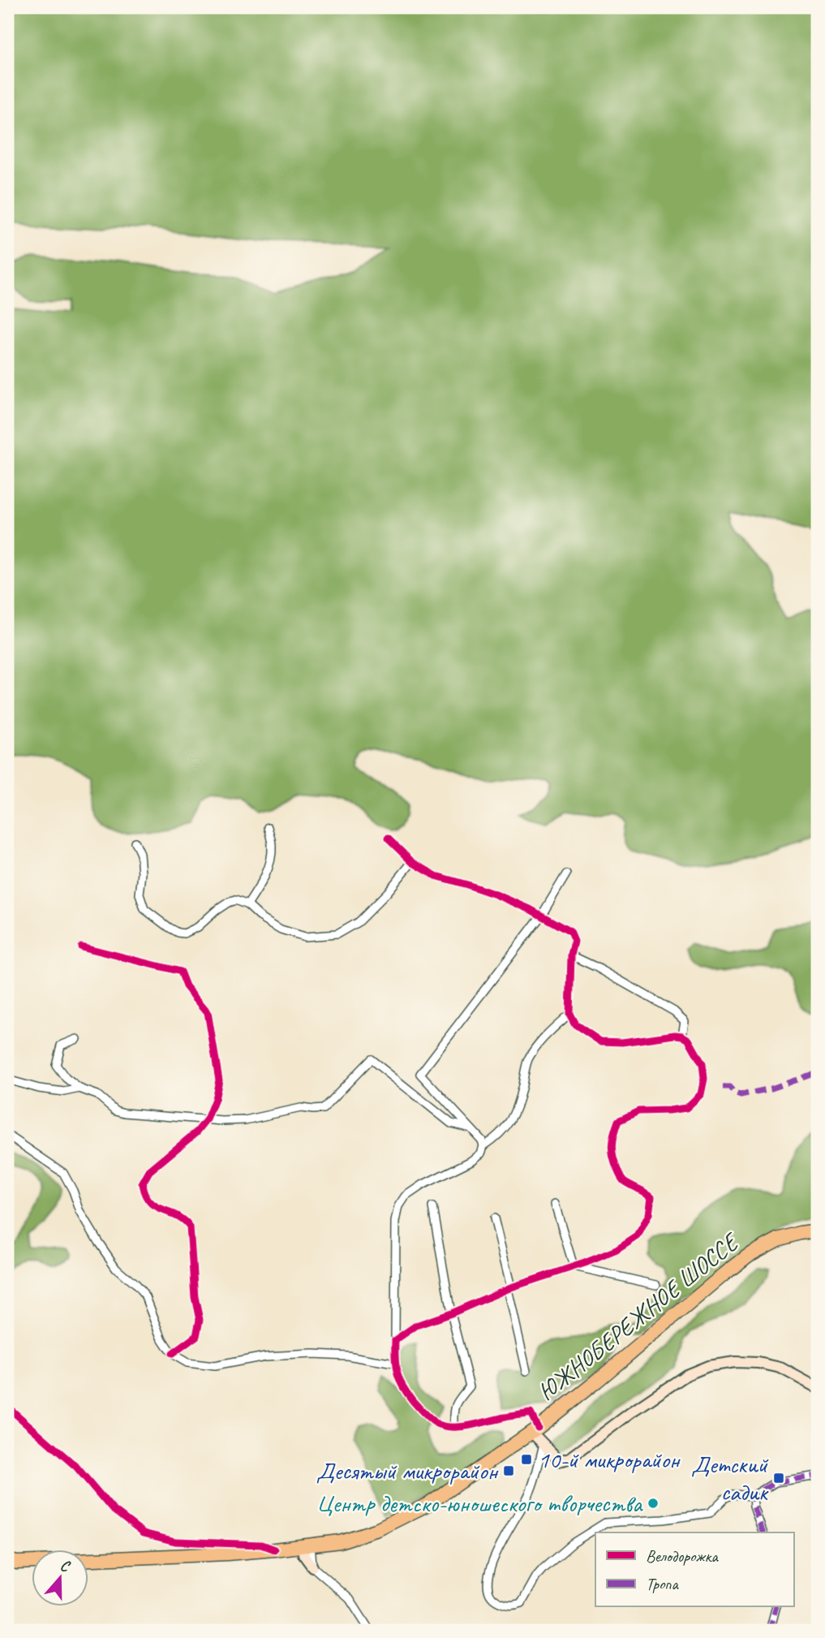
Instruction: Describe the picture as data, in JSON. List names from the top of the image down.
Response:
{
  "streets": {
    "highway": ["ЮЖНОБЕРЕЖНОЕ ШОССЕ"]
  },
  "places": {
    "transit": ["10-й микрорайон", "Десятый микрорайон", "Детский садик"],
    "other": ["Центр детско-юношеского творчества"]
  },
  "legend": ["Велодорожка", "Тропа"],
  "north": "top"
}
